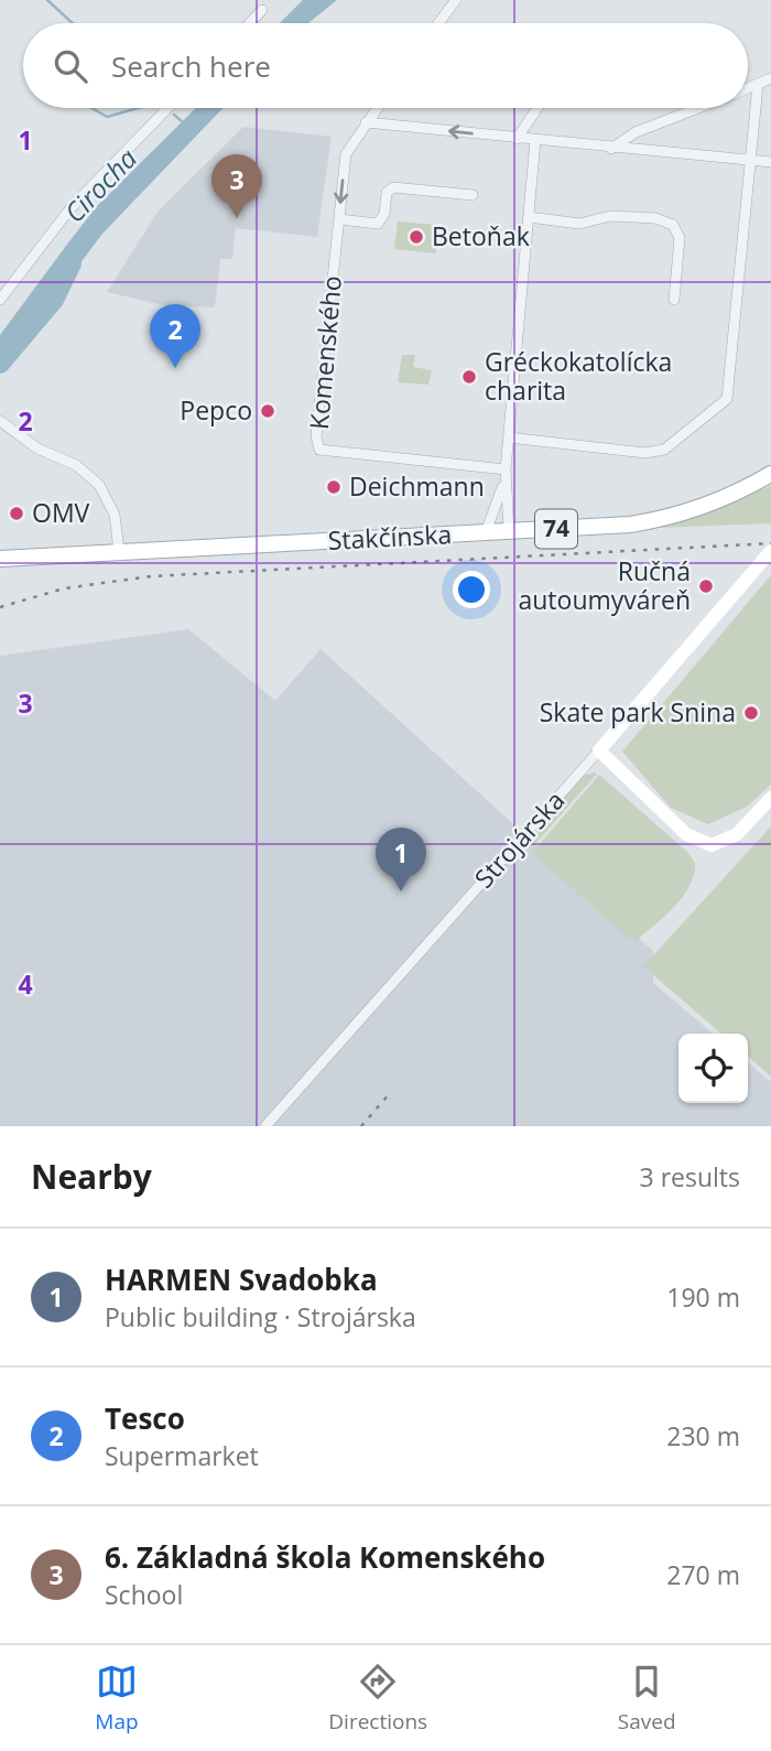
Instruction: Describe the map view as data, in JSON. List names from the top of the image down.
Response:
{
  "streets": {
    "main road": ["74", "Stakčínska", "Strojárska"],
    "street": ["Komenského"]
  },
  "water": ["Cirocha"],
  "places": [
    "Betoňak",
    "Gréckokatolícka charita",
    "Pepco",
    "Deichmann",
    "OMV",
    "Ručná autoumyváreň",
    "Skate park Snina"
  ],
  "page": {
    "search": "Search here",
    "pins": ["3", "2", "1"],
    "heading": ["Nearby", "3 results"],
    "list": [
      {
        "mark": "1",
        "name": "HARMEN Svadobka",
        "note": "Public building · Strojárska",
        "value": "190 m"
      },
      {
        "mark": "2",
        "name": "Tesco",
        "note": "Supermarket",
        "value": "230 m"
      },
      {
        "mark": "3",
        "name": "6. Základná škola Komenského",
        "note": "School",
        "value": "270 m"
      }
    ],
    "nav": ["Map", "Directions", "Saved"]
  },
  "grid": {
    "rows": [
      "1",
      "2",
      "3",
      "4"
    ]
  }
}
